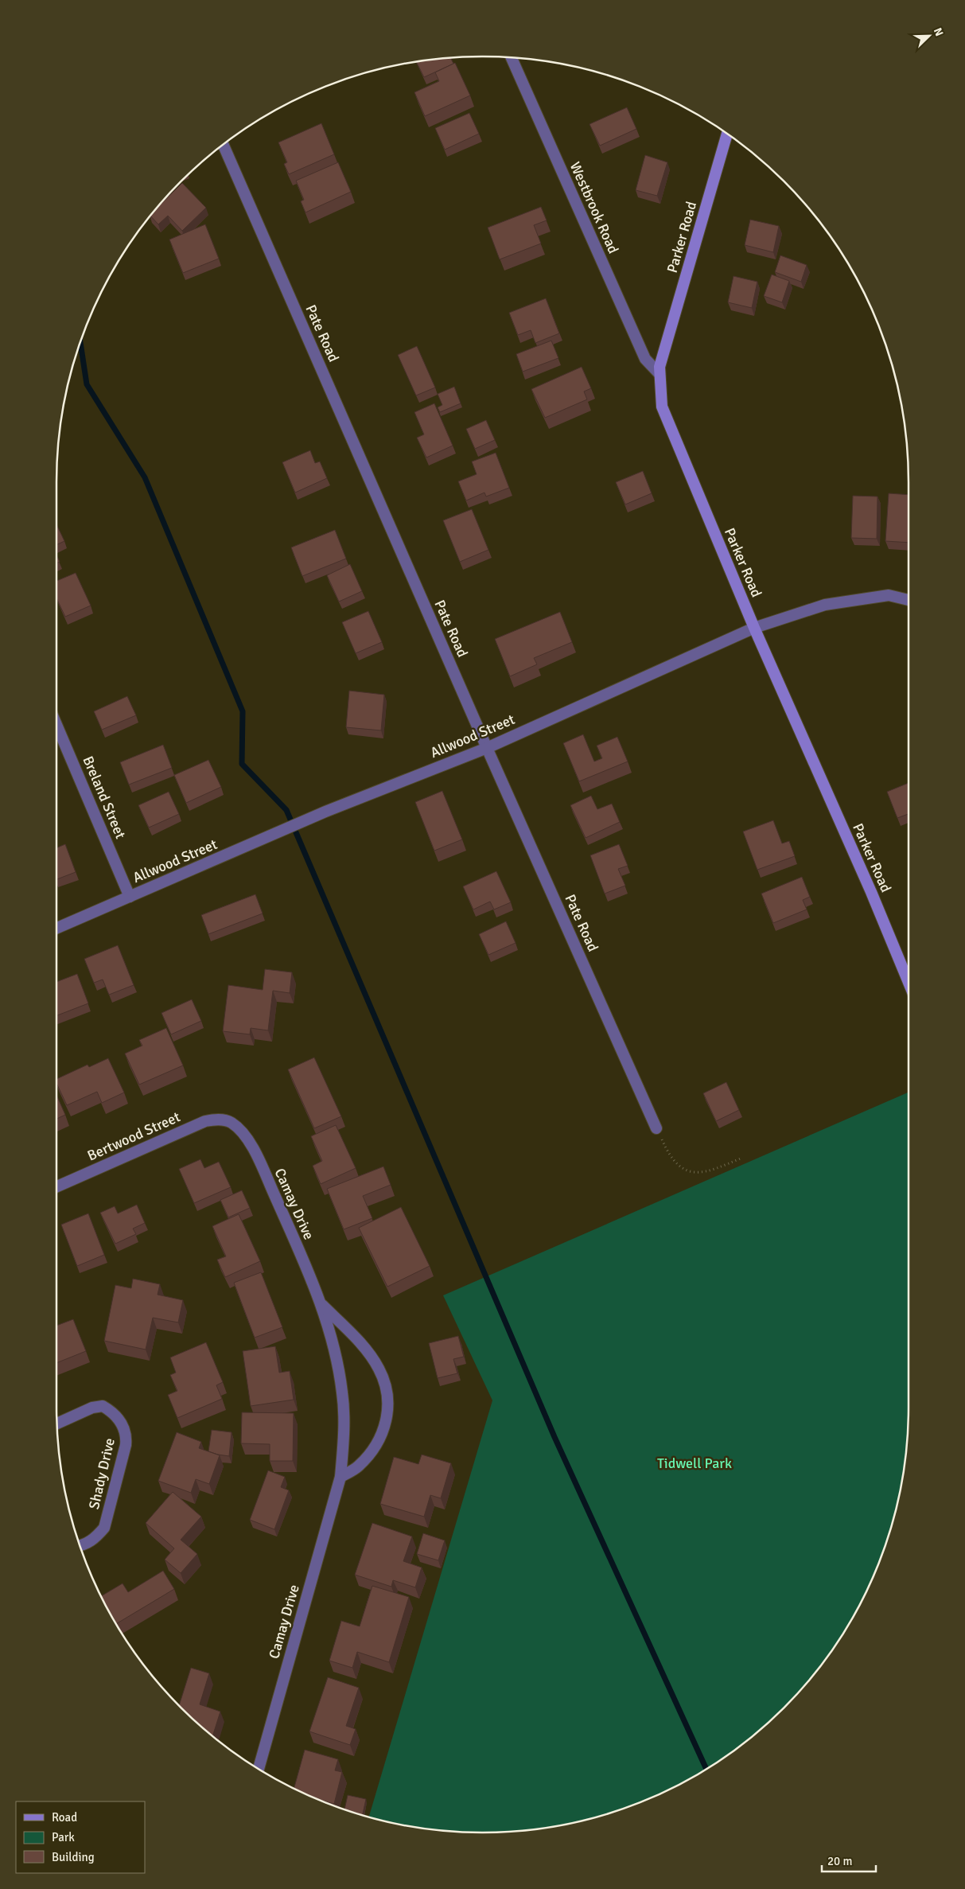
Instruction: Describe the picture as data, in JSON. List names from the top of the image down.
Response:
{
  "streets": {
    "main road": ["Parker Road"],
    "street": [
      "Westbrook Road",
      "Pate Road",
      "Allwood Street",
      "Breland Street",
      "Bertwood Street",
      "Camay Drive",
      "Shady Drive"
    ]
  },
  "crossings": [
    ["Westbrook Road", "Parker Road"],
    ["Parker Road", "Allwood Street"],
    ["Pate Road", "Allwood Street"],
    ["Allwood Street", "Breland Street"],
    ["Bertwood Street", "Camay Drive"]
  ],
  "parks": ["Tidwell Park"],
  "legend": ["Road", "Park", "Building"],
  "scale_bar": "20 m",
  "north": "top right"
}
